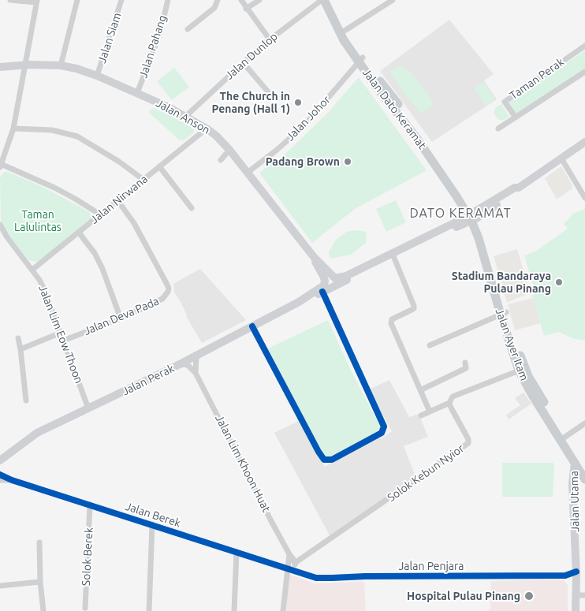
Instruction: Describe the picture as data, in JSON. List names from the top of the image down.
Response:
{
  "streets": {
    "main road": [
      "Jalan Dato Keramat",
      "Jalan Anson",
      "Jalan Ayer Itam",
      "Jalan Perak",
      "Jalan Utama"
    ],
    "street": [
      "Jalan Siam",
      "Jalan Pahang",
      "Jalan Dunlop",
      "Taman Perak",
      "Jalan Johor",
      "Jalan Nirwana",
      "Jalan Deva Pada",
      "Jalan Lim Eow Thoon",
      "Jalan Lim Khoon Huat",
      "Solok Kebun Nyior",
      "Jalan Berek",
      "Solok Berek",
      "Jalan Penjara"
    ]
  },
  "crossings": [
    ["Jalan Siam", "Jalan Anson"],
    ["Jalan Pahang", "Jalan Anson"],
    ["Jalan Dunlop", "Jalan Dato Keramat"],
    ["Jalan Dunlop", "Jalan Anson"],
    ["Jalan Dato Keramat", "Jalan Johor"],
    ["Jalan Dato Keramat", "Jalan Ayer Itam"],
    ["Jalan Dato Keramat", "Jalan Perak"],
    ["Jalan Anson", "Jalan Johor"],
    ["Jalan Anson", "Jalan Nirwana"],
    ["Jalan Anson", "Jalan Perak"],
    ["Jalan Nirwana", "Jalan Deva Pada"],
    ["Jalan Nirwana", "Jalan Lim Eow Thoon"],
    ["Jalan Deva Pada", "Jalan Lim Eow Thoon"],
    ["Jalan Lim Eow Thoon", "Jalan Perak"],
    ["Jalan Ayer Itam", "Jalan Perak"],
    ["Jalan Ayer Itam", "Jalan Utama"],
    ["Jalan Perak", "Jalan Lim Khoon Huat"],
    ["Jalan Lim Khoon Huat", "Solok Kebun Nyior"],
    ["Jalan Utama", "Jalan Penjara"],
    ["Jalan Berek", "Solok Berek"],
    ["Jalan Berek", "Jalan Penjara"]
  ],
  "districts": ["DATO KERAMAT"],
  "parks": ["Taman Lalulintas"],
  "places": [
    "The Church in Penang (Hall 1)",
    "Padang Brown",
    "Stadium Bandaraya Pulau Pinang",
    "Hospital Pulau Pinang"
  ]
}
